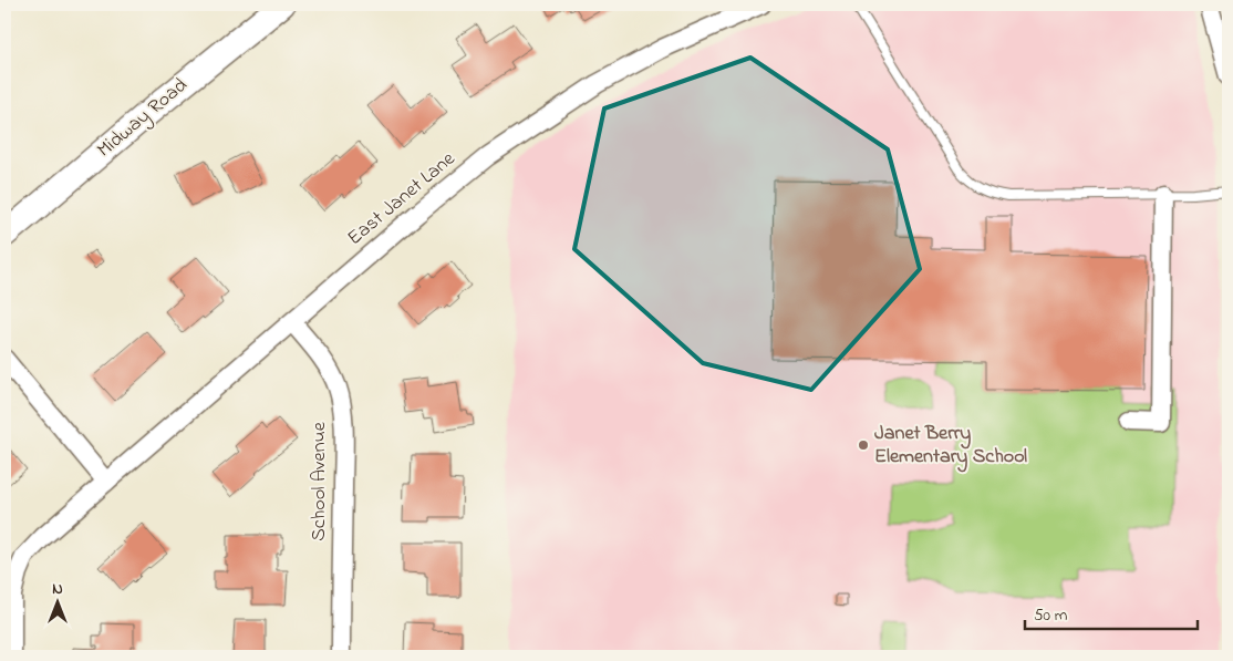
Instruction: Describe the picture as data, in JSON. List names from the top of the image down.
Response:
{
  "streets": {
    "main road": ["Midway Road"],
    "street": ["East Janet Lane", "School Avenue"]
  },
  "crossings": [
    ["East Janet Lane", "School Avenue"]
  ],
  "places": ["Janet Berry Elementary School"],
  "scale_bar": "50 m",
  "north": "top"
}
